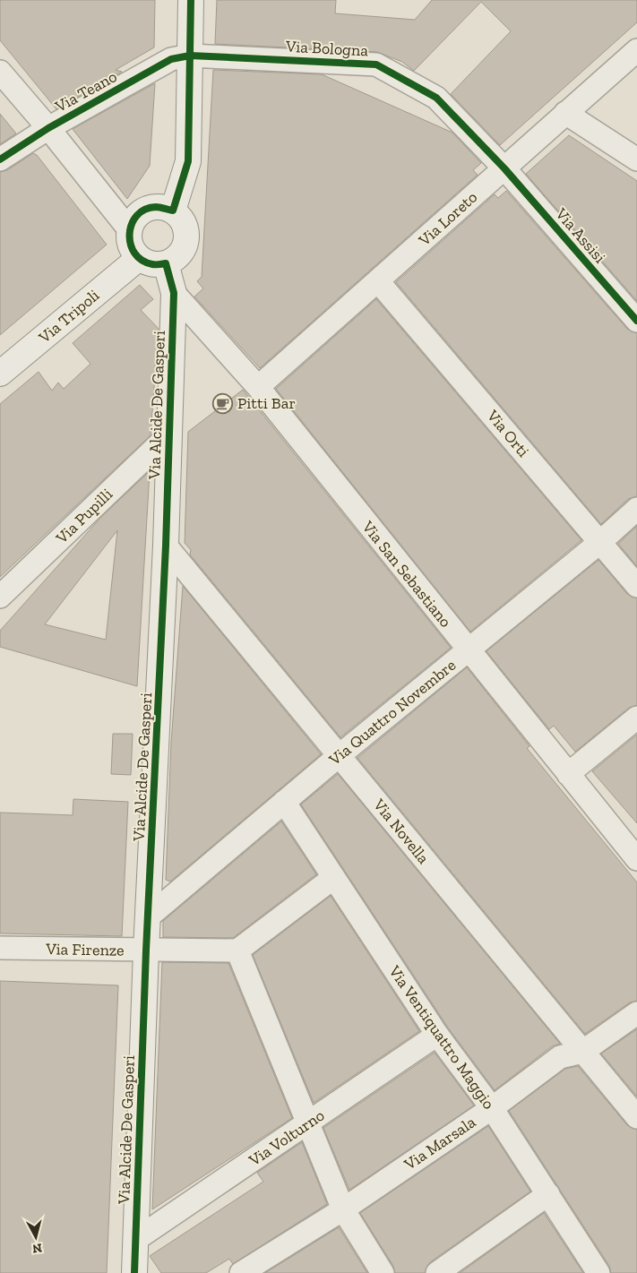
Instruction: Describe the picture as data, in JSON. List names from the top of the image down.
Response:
{
  "streets": {
    "street": [
      "Via Bologna",
      "Via Teano",
      "Via Loreto",
      "Via Assisi",
      "Via Tripoli",
      "Via Alcide De Gasperi",
      "Via Orti",
      "Via Pupilli",
      "Via San Sebastiano",
      "Via Quattro Novembre",
      "Via Novella",
      "Via Firenze",
      "Via Ventiquattro Maggio",
      "Via Volturno",
      "Via Marsala"
    ]
  },
  "crossings": [
    ["Via Bologna", "Via Teano"],
    ["Via Bologna", "Via Loreto"],
    ["Via Bologna", "Via Assisi"],
    ["Via Loreto", "Via Assisi"],
    ["Via Loreto", "Via Orti"],
    ["Via Loreto", "Via San Sebastiano"],
    ["Via Tripoli", "Via Alcide De Gasperi"],
    ["Via Alcide De Gasperi", "Via Pupilli"],
    ["Via Alcide De Gasperi", "Via San Sebastiano"],
    ["Via Alcide De Gasperi", "Via Quattro Novembre"],
    ["Via Alcide De Gasperi", "Via Novella"],
    ["Via Alcide De Gasperi", "Via Firenze"],
    ["Via Alcide De Gasperi", "Via Volturno"],
    ["Via Orti", "Via Quattro Novembre"],
    ["Via San Sebastiano", "Via Quattro Novembre"],
    ["Via Quattro Novembre", "Via Novella"],
    ["Via Quattro Novembre", "Via Ventiquattro Maggio"],
    ["Via Novella", "Via Marsala"],
    ["Via Ventiquattro Maggio", "Via Volturno"],
    ["Via Ventiquattro Maggio", "Via Marsala"]
  ],
  "places": {
    "cafe": ["Pitti Bar"]
  },
  "north": "bottom"
}
